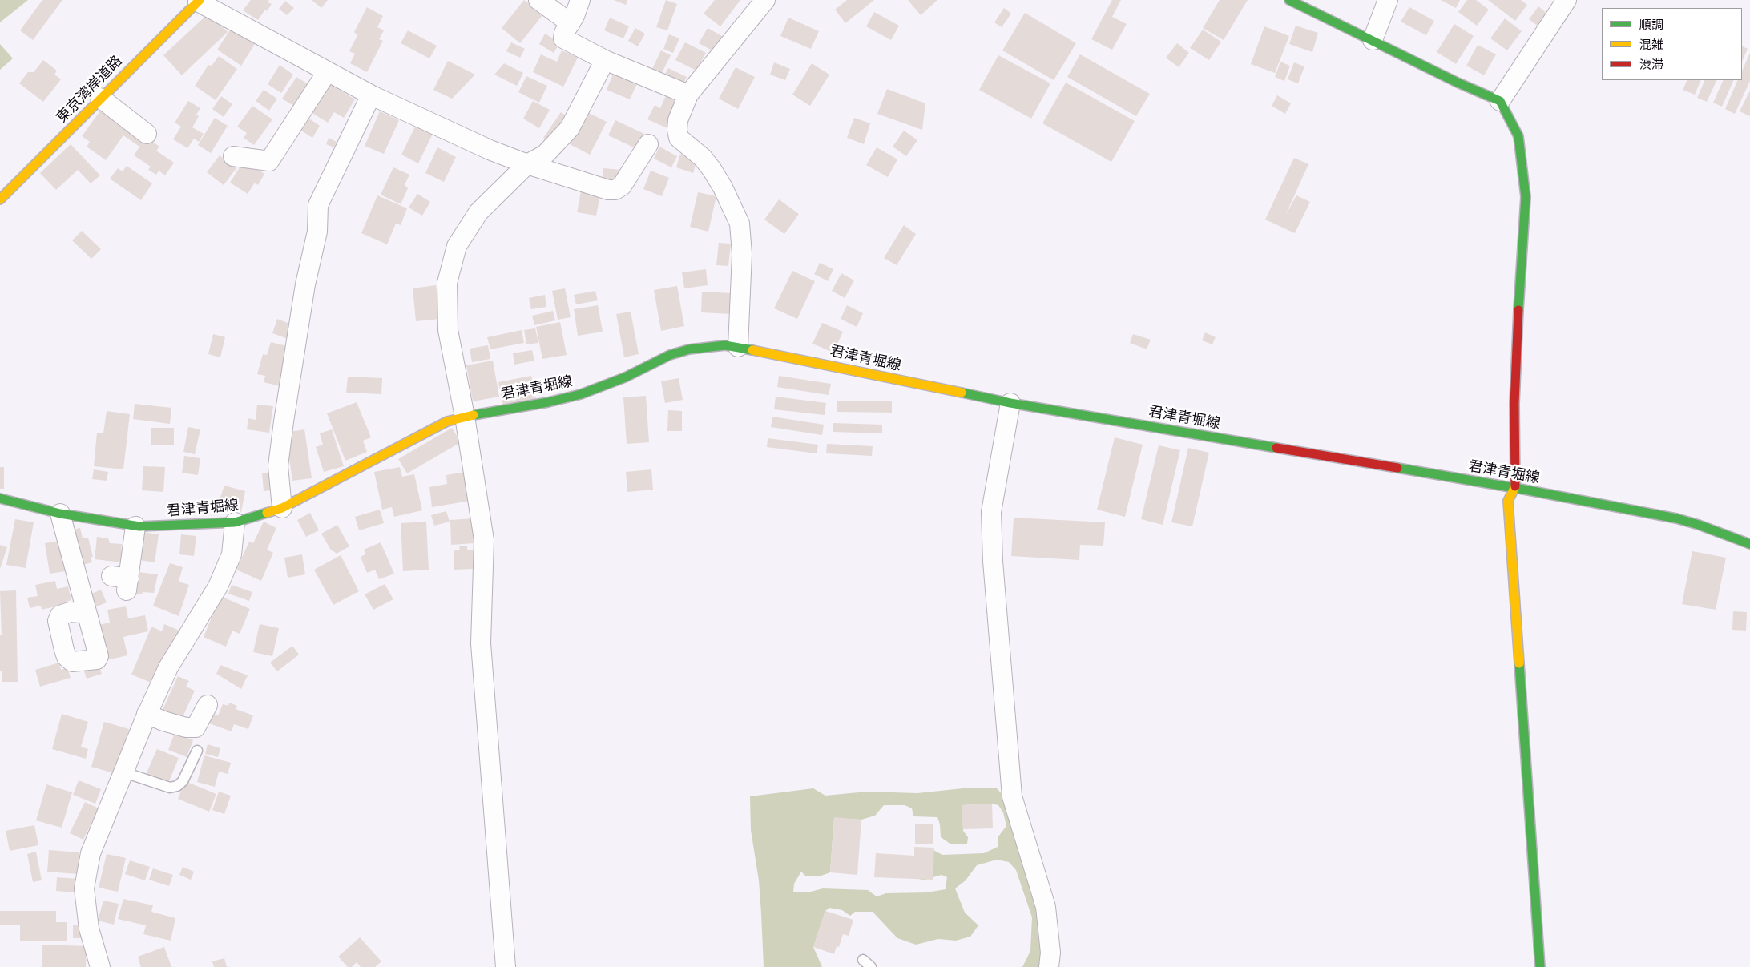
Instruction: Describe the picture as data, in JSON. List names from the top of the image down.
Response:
{
  "streets": {
    "main road": ["東京湾岸道路", "君津青堀線"]
  },
  "legend": ["順調", "混雑", "渋滞"]
}
